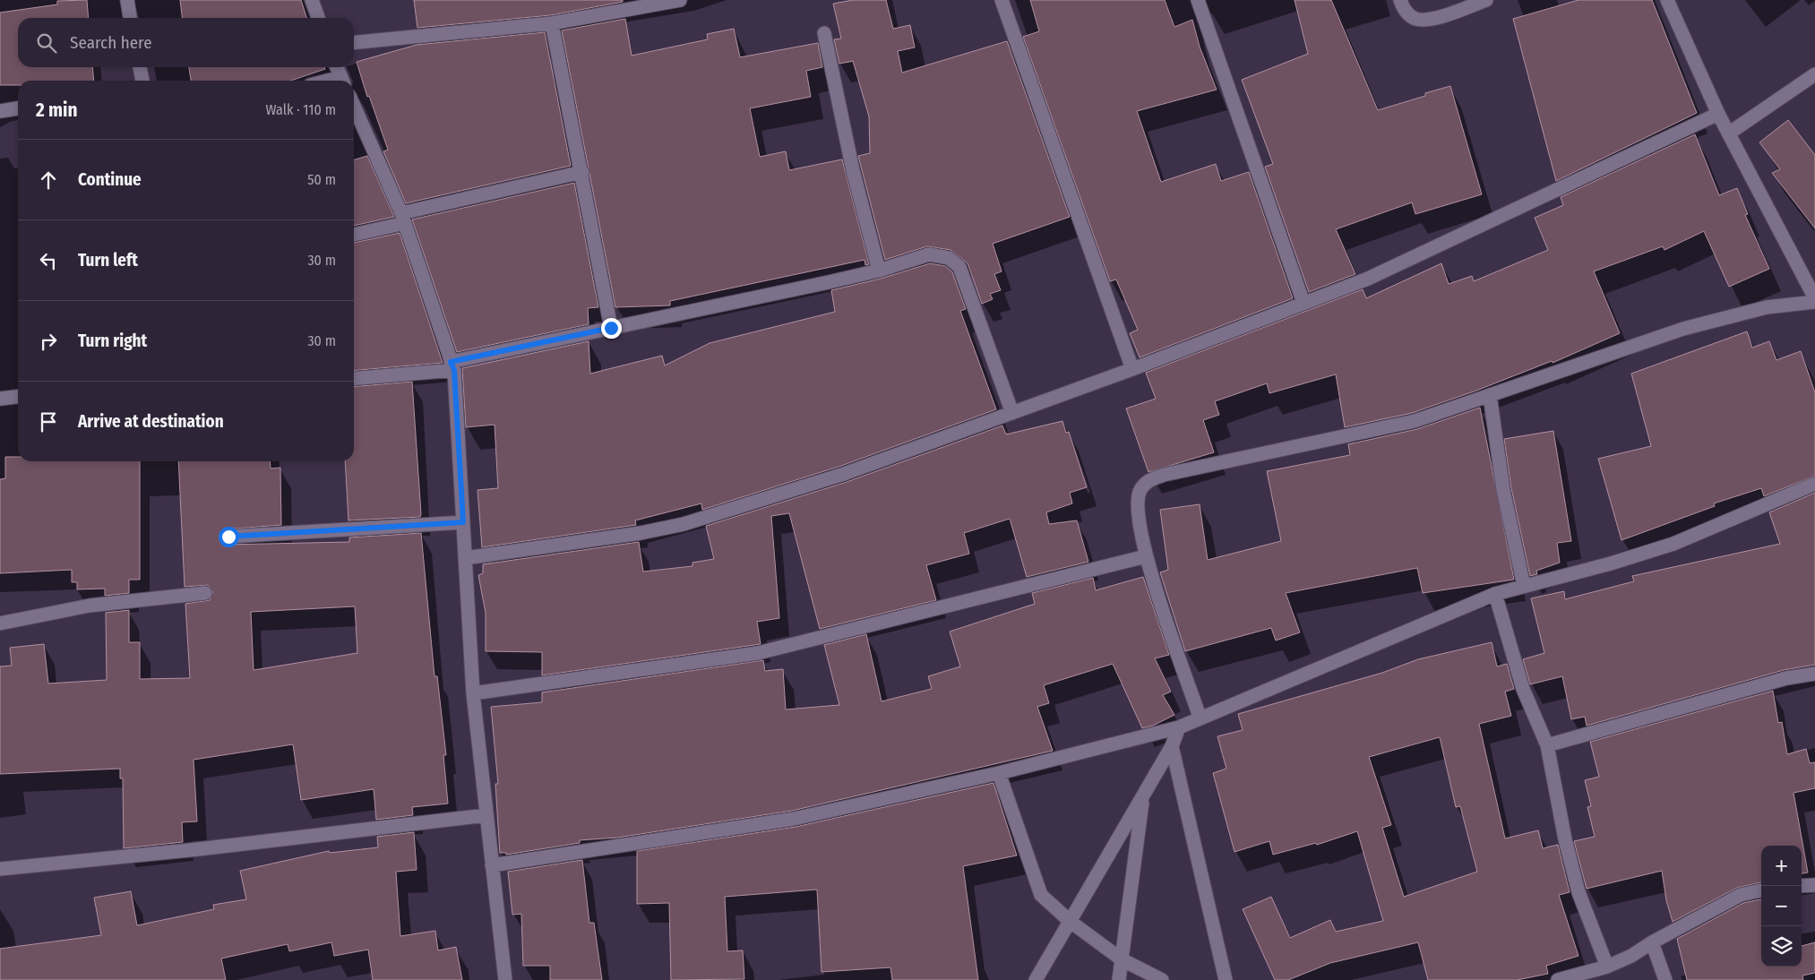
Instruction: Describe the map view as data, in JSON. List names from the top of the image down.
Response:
{
  "page": {
    "search": "Search here",
    "heading": ["2 min", "Walk · 110 m"],
    "list": [
      ["Continue", "50 m"],
      ["Turn left", "30 m"],
      ["Turn right", "30 m"],
      "Arrive at destination"
    ],
    "map_buttons": ["+", "−"]
  }
}
